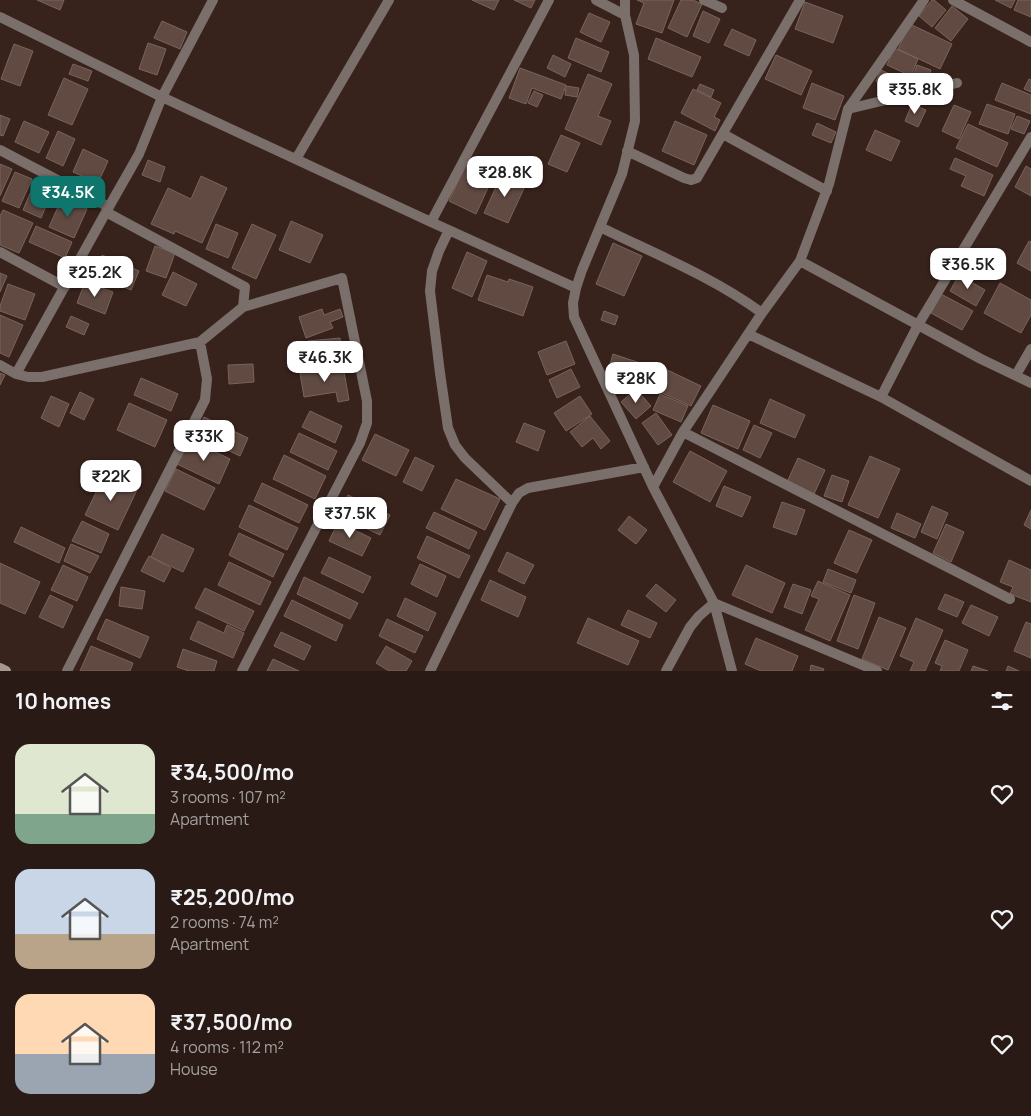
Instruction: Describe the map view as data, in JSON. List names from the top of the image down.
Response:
{
  "page": {
    "price": [
      "₹35.8K",
      "₹28.8K",
      "₹34.5K",
      "₹36.5K",
      "₹25.2K",
      "₹46.3K",
      "₹28K",
      "₹33K",
      "₹22K",
      "₹37.5K"
    ],
    "heading": "10 homes",
    "list": [
      {
        "name": "₹34,500/mo",
        "note": "3 rooms · 107 m² · Apartment"
      },
      {
        "name": "₹25,200/mo",
        "note": "2 rooms · 74 m² · Apartment"
      },
      {
        "name": "₹37,500/mo",
        "note": "4 rooms · 112 m² · House"
      }
    ]
  }
}
